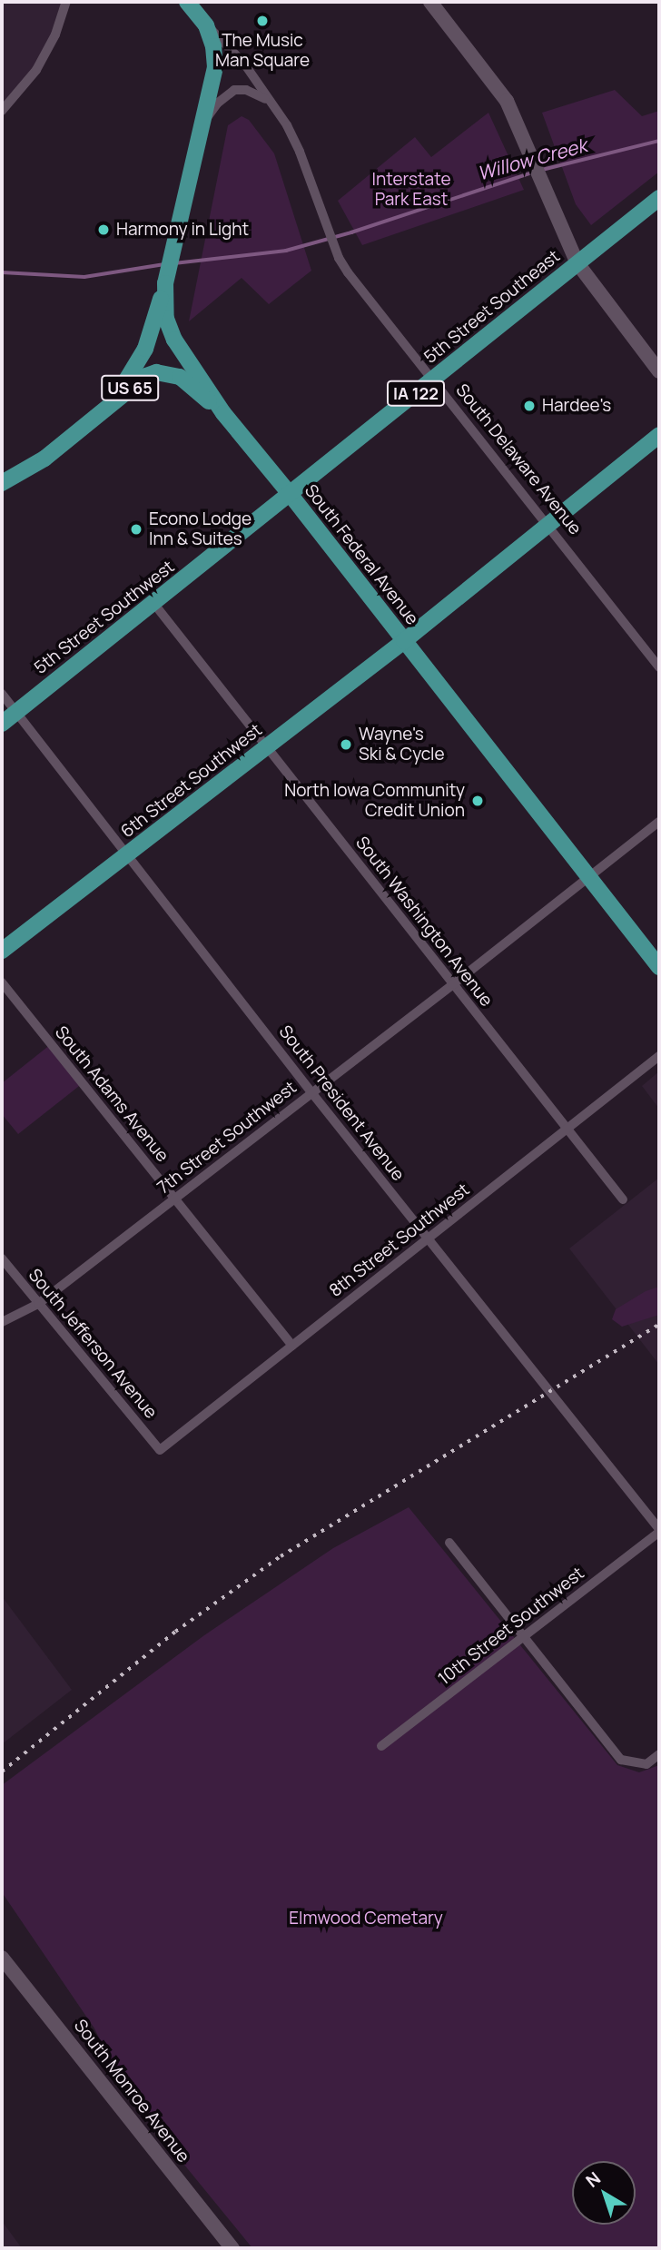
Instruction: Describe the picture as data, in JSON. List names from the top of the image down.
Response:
{
  "streets": {
    "main road": [
      "5th Street Southeast",
      "US 65",
      "IA 122",
      "South Delaware Avenue",
      "South Federal Avenue",
      "5th Street Southwest",
      "6th Street Southwest",
      "South Monroe Avenue"
    ],
    "street": [
      "South Washington Avenue",
      "South Adams Avenue",
      "South President Avenue",
      "7th Street Southwest",
      "8th Street Southwest",
      "South Jefferson Avenue",
      "10th Street Southwest"
    ]
  },
  "crossings": [
    ["5th Street Southeast", "South Delaware Avenue"],
    ["5th Street Southeast", "South Federal Avenue"],
    ["5th Street Southeast", "5th Street Southwest"],
    ["US 65", "South Federal Avenue"],
    ["South Delaware Avenue", "South Federal Avenue"],
    ["South Delaware Avenue", "6th Street Southwest"],
    ["South Federal Avenue", "5th Street Southwest"],
    ["South Federal Avenue", "6th Street Southwest"],
    ["South Federal Avenue", "7th Street Southwest"],
    ["5th Street Southwest", "South Washington Avenue"],
    ["5th Street Southwest", "South President Avenue"],
    ["6th Street Southwest", "South Washington Avenue"],
    ["6th Street Southwest", "South President Avenue"],
    ["South Washington Avenue", "7th Street Southwest"],
    ["South Washington Avenue", "8th Street Southwest"],
    ["South Adams Avenue", "7th Street Southwest"],
    ["South Adams Avenue", "8th Street Southwest"],
    ["South President Avenue", "7th Street Southwest"],
    ["South President Avenue", "8th Street Southwest"],
    ["South President Avenue", "10th Street Southwest"],
    ["7th Street Southwest", "South Jefferson Avenue"],
    ["8th Street Southwest", "South Jefferson Avenue"]
  ],
  "water": ["Willow Creek"],
  "parks": ["Interstate Park East", "Elmwood Cemetary"],
  "places": [
    "The Music Man Square",
    "Harmony in Light",
    "Hardee's",
    "Econo Lodge Inn & Suites",
    "Wayne's Ski & Cycle",
    "North Iowa Community Credit Union"
  ],
  "north": "top left"
}
